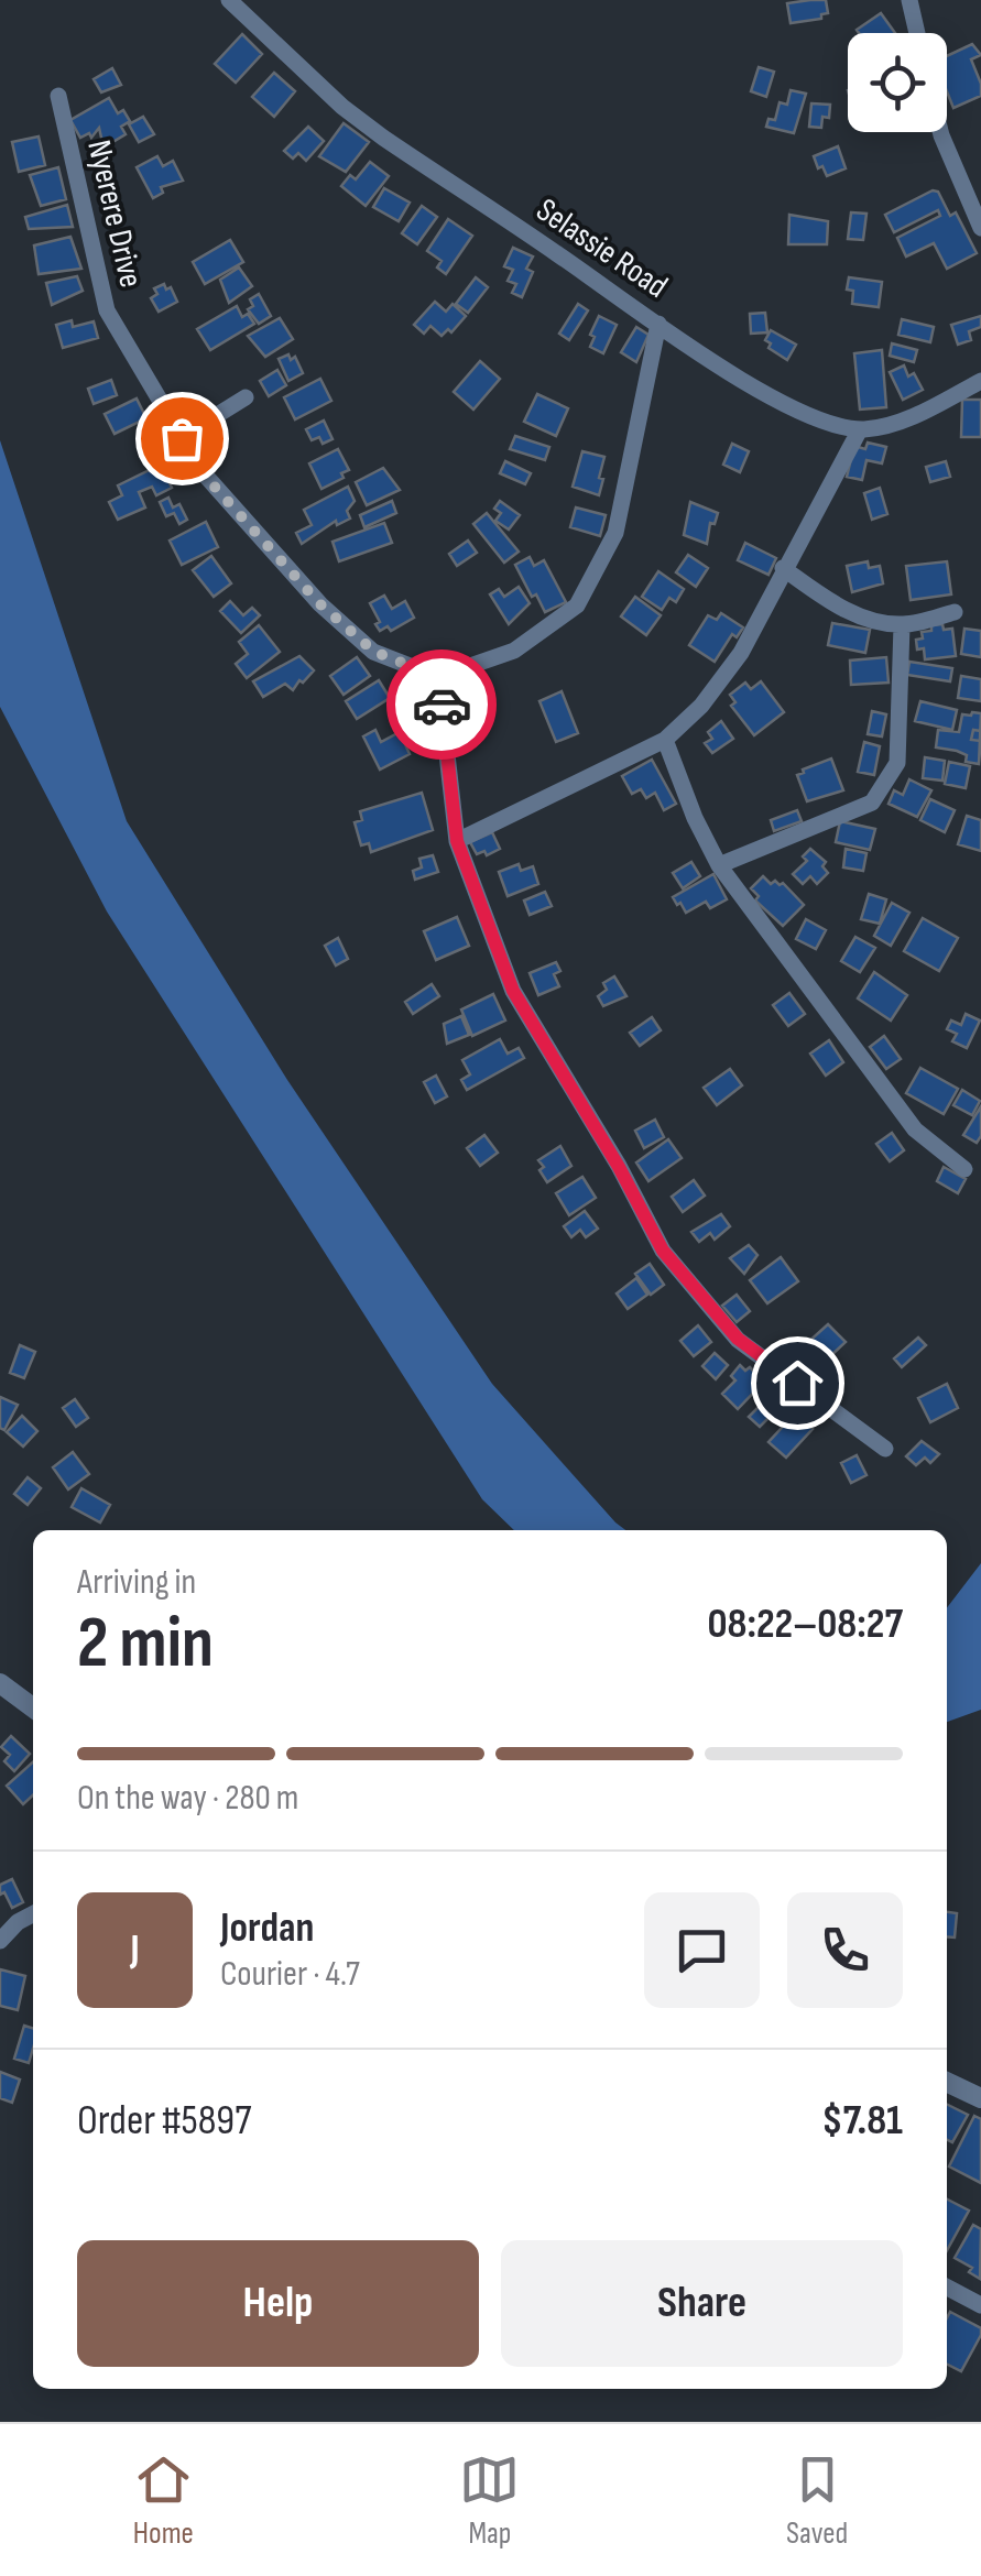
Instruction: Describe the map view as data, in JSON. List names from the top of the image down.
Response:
{
  "streets": {
    "street": ["Nyerere Drive", "Selassie Road"]
  },
  "page": {
    "heading": ["2 min", "Arriving in", "08:22–08:27"],
    "panel": [
      "Jordan",
      "Courier · 4.7",
      "Order #5897",
      "$7.81"
    ],
    "bar": "On the way · 280 m",
    "round": "J",
    "buttons": ["Help", "Share"],
    "tabs": ["Home", "Map", "Saved"]
  }
}
